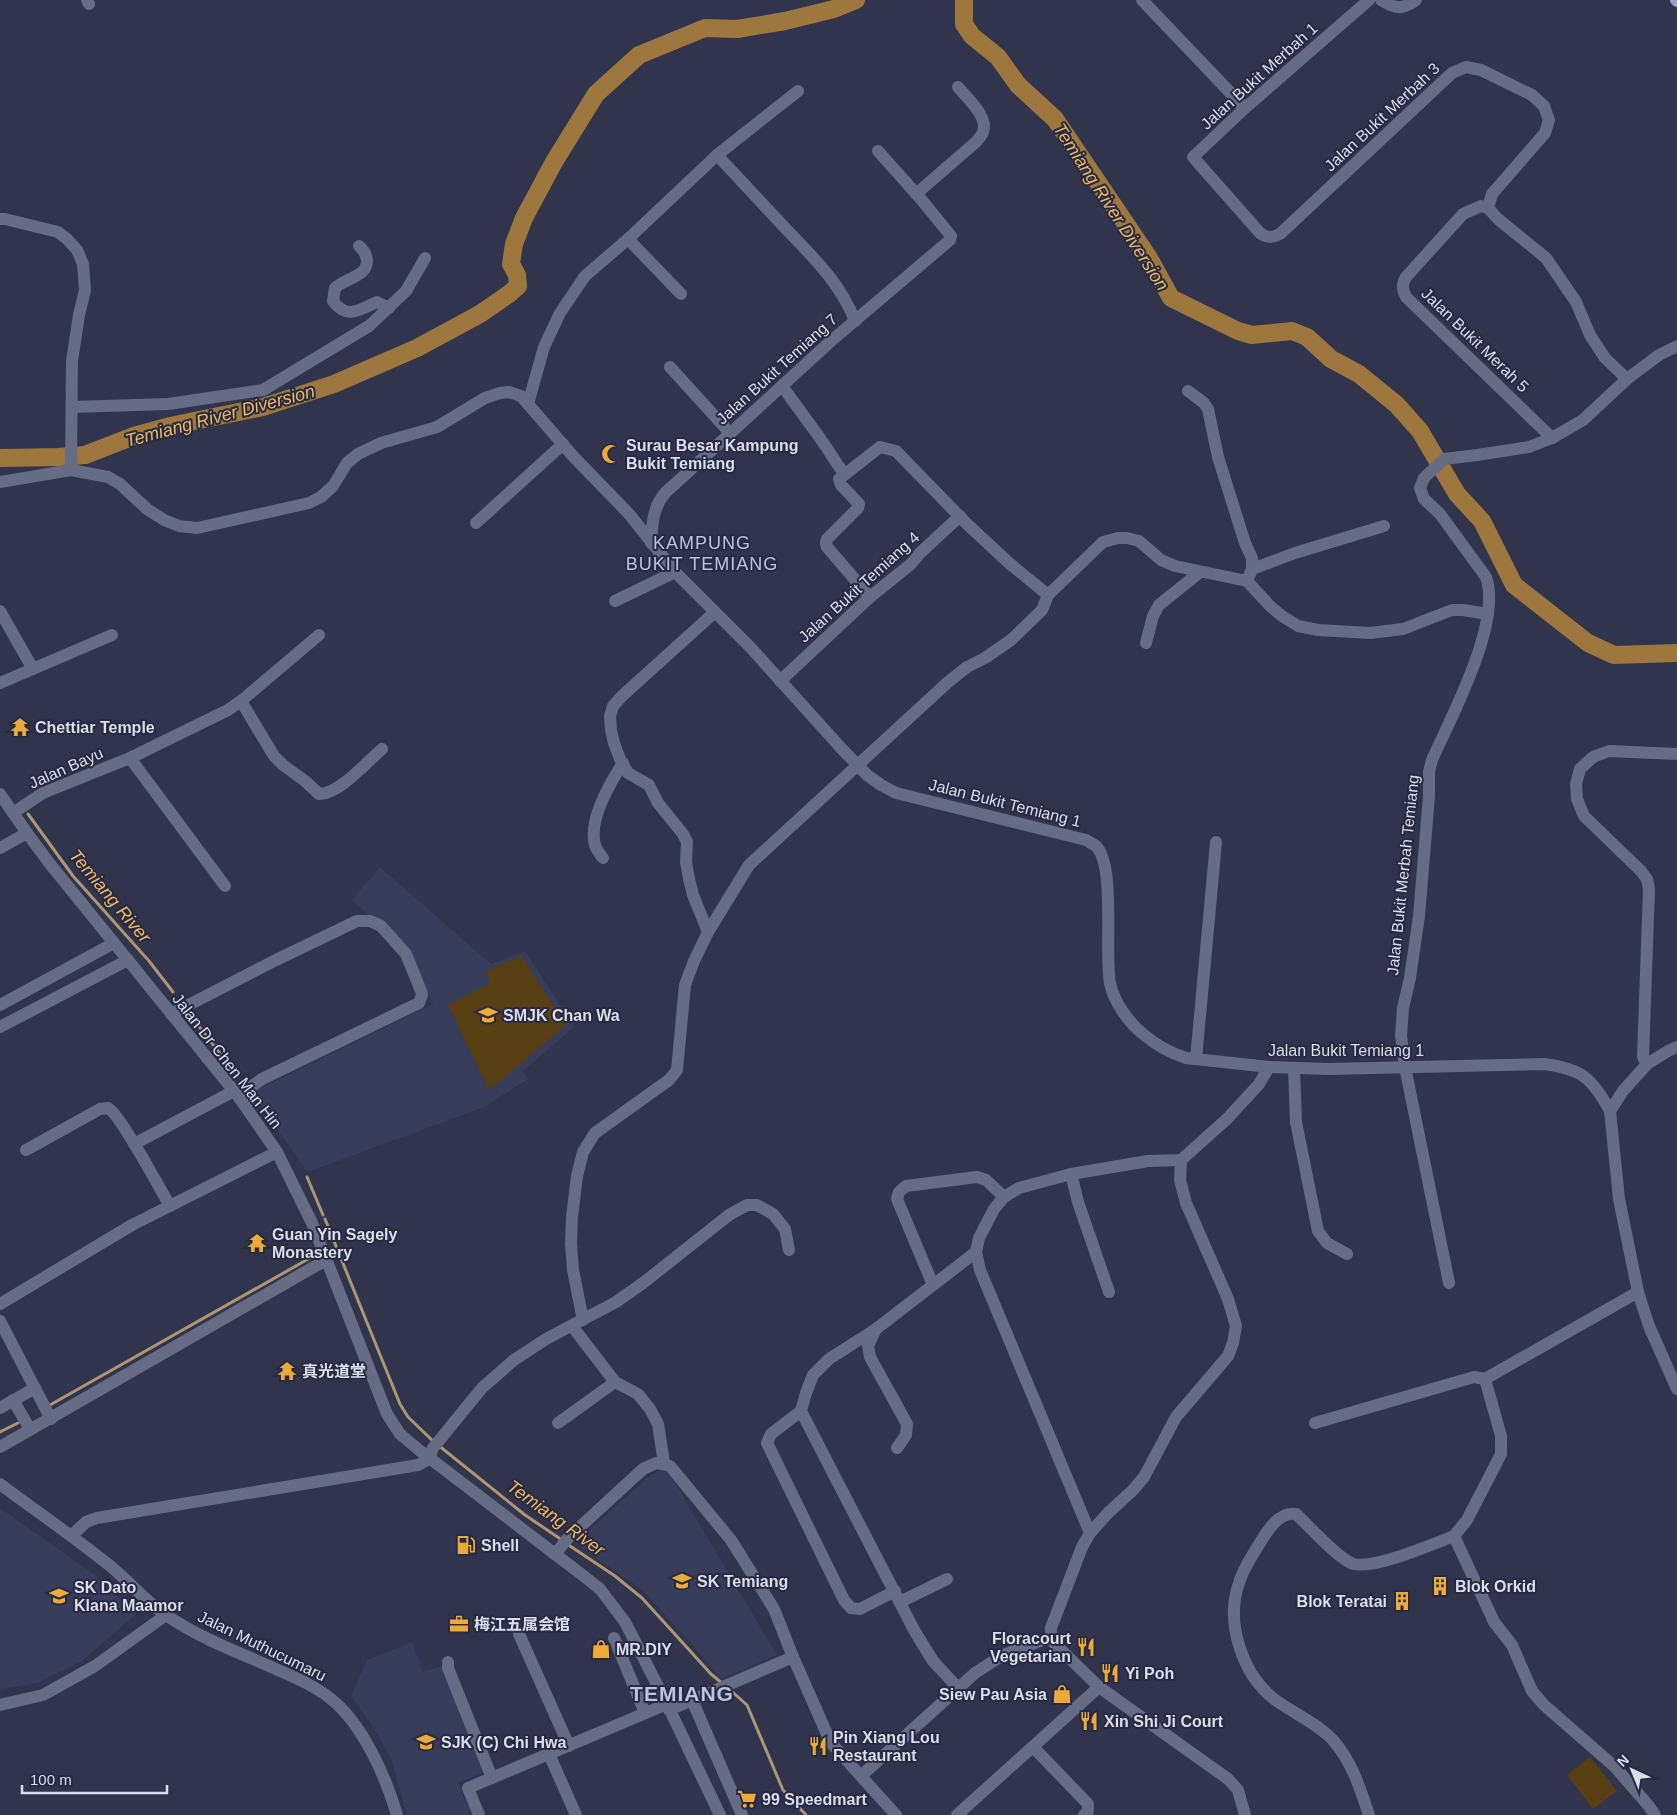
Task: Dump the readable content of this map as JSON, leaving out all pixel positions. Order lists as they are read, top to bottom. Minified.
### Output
{"streets":{"street":["Jalan Bukit Merbah 1","Jalan Bukit Merbah 3","Jalan Bukit Merah 5","Jalan Bukit Temiang 7","Jalan Bukit Temiang 4","Jalan Bayu","Jalan Bukit Temiang 1","Jalan Bukit Merbah Temiang","Jalan Dr Chen Man Hin","Jalan Muthucumaru"]},"crossings":[["Jalan Bukit Merbah 1","Jalan Bukit Merbah 3"],["Jalan Bukit Merbah 3","Jalan Bukit Merah 5"],["Jalan Bukit Merah 5","Jalan Bukit Merbah Temiang"],["Jalan Bukit Temiang 7","Jalan Bukit Temiang 1"],["Jalan Bukit Temiang 4","Jalan Bukit Temiang 1"],["Jalan Bayu","Jalan Dr Chen Man Hin"],["Jalan Bukit Temiang 1","Jalan Bukit Merbah Temiang"]],"districts":["KAMPUNG BUKIT TEMIANG","TEMIANG"],"water":["Temiang River Diversion","Temiang River"],"places":{"mosque":["Surau Besar Kampung Bukit Temiang"],"temple":["Chettiar Temple","Guan Yin Sagely Monastery","真光道堂"],"school or university":["SMJK Chan Wa","SK Temiang","SK Dato Klana Maamor","SJK (C) Chi Hwa"],"fuel station":["Shell"],"building":["Blok Orkid","Blok Teratai"],"office":["梅江五属会馆"],"restaurant":["Floracourt Vegetarian","Yi Poh","Xin Shi Ji Court","Pin Xiang Lou Restaurant"],"shop":["MR.DIY","Siew Pau Asia"],"supermarket":["99 Speedmart"]},"scale_bar":"100 m","north":"top left"}
